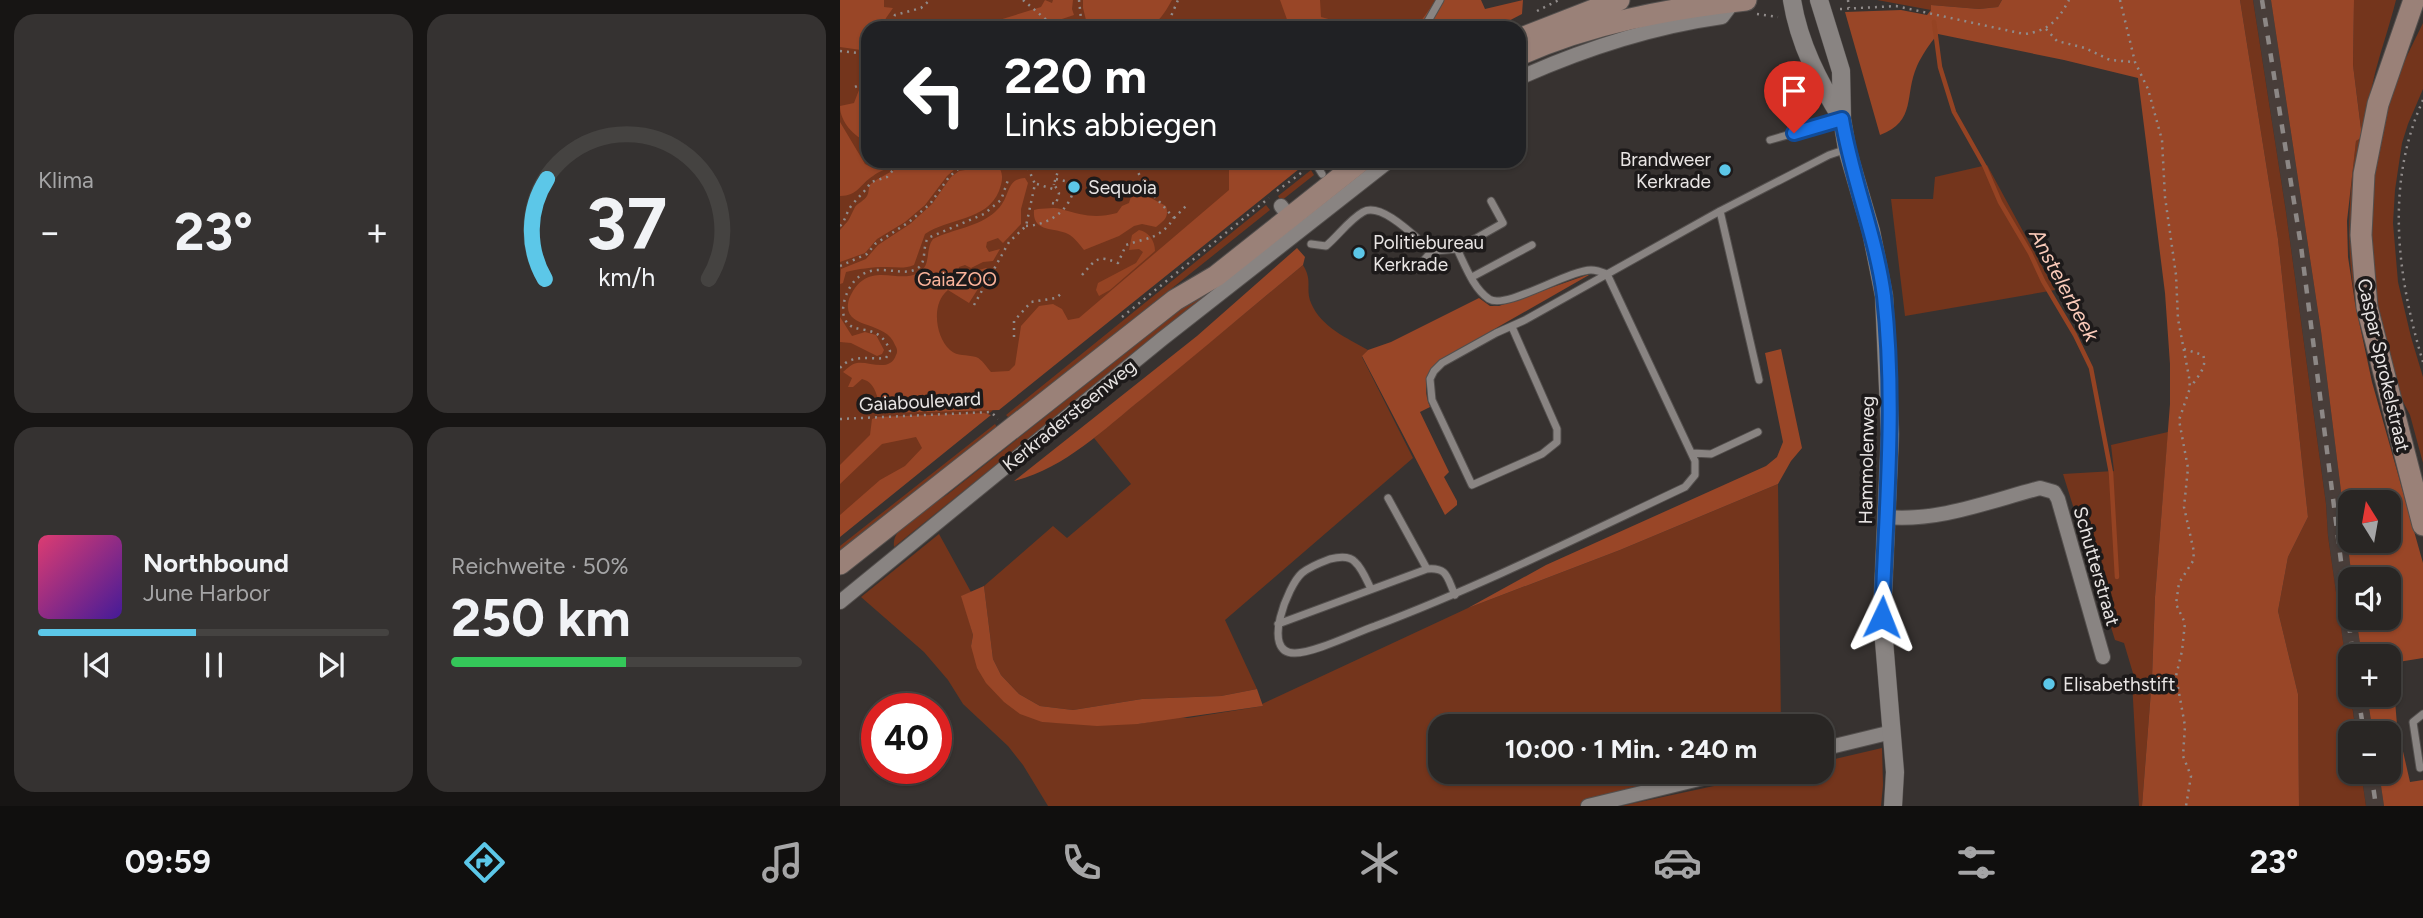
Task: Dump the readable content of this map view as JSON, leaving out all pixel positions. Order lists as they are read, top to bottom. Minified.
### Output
{"streets":{"main road":["Caspar Sprokelstraat","Kerkradersteenweg"],"street":["Hammolenweg","Schutterstraat"],"path":["Gaiaboulevard"]},"crossings":[["Gaiaboulevard","Kerkradersteenweg"],["Hammolenweg","Schutterstraat"]],"water":["Anstelerbeek"],"parks":["GaiaZOO"],"places":["Brandweer Kerkrade","Sequoia","Politiebureau Kerkrade","Elisabethstift"],"north":"top","page":{"tile":["Klima",["Reichweite · 50%","250 km"]],"turn":["220 m","Links abbiegen"],"heat":["−","23°","+"],"map_buttons":["+","−"],"song":["Northbound","June Harbor"],"limit":"40","trip":"10:00 · 1 Min. · 240 m","tabs":["09:59","23°"],"gauge":["37","km/h"]}}
